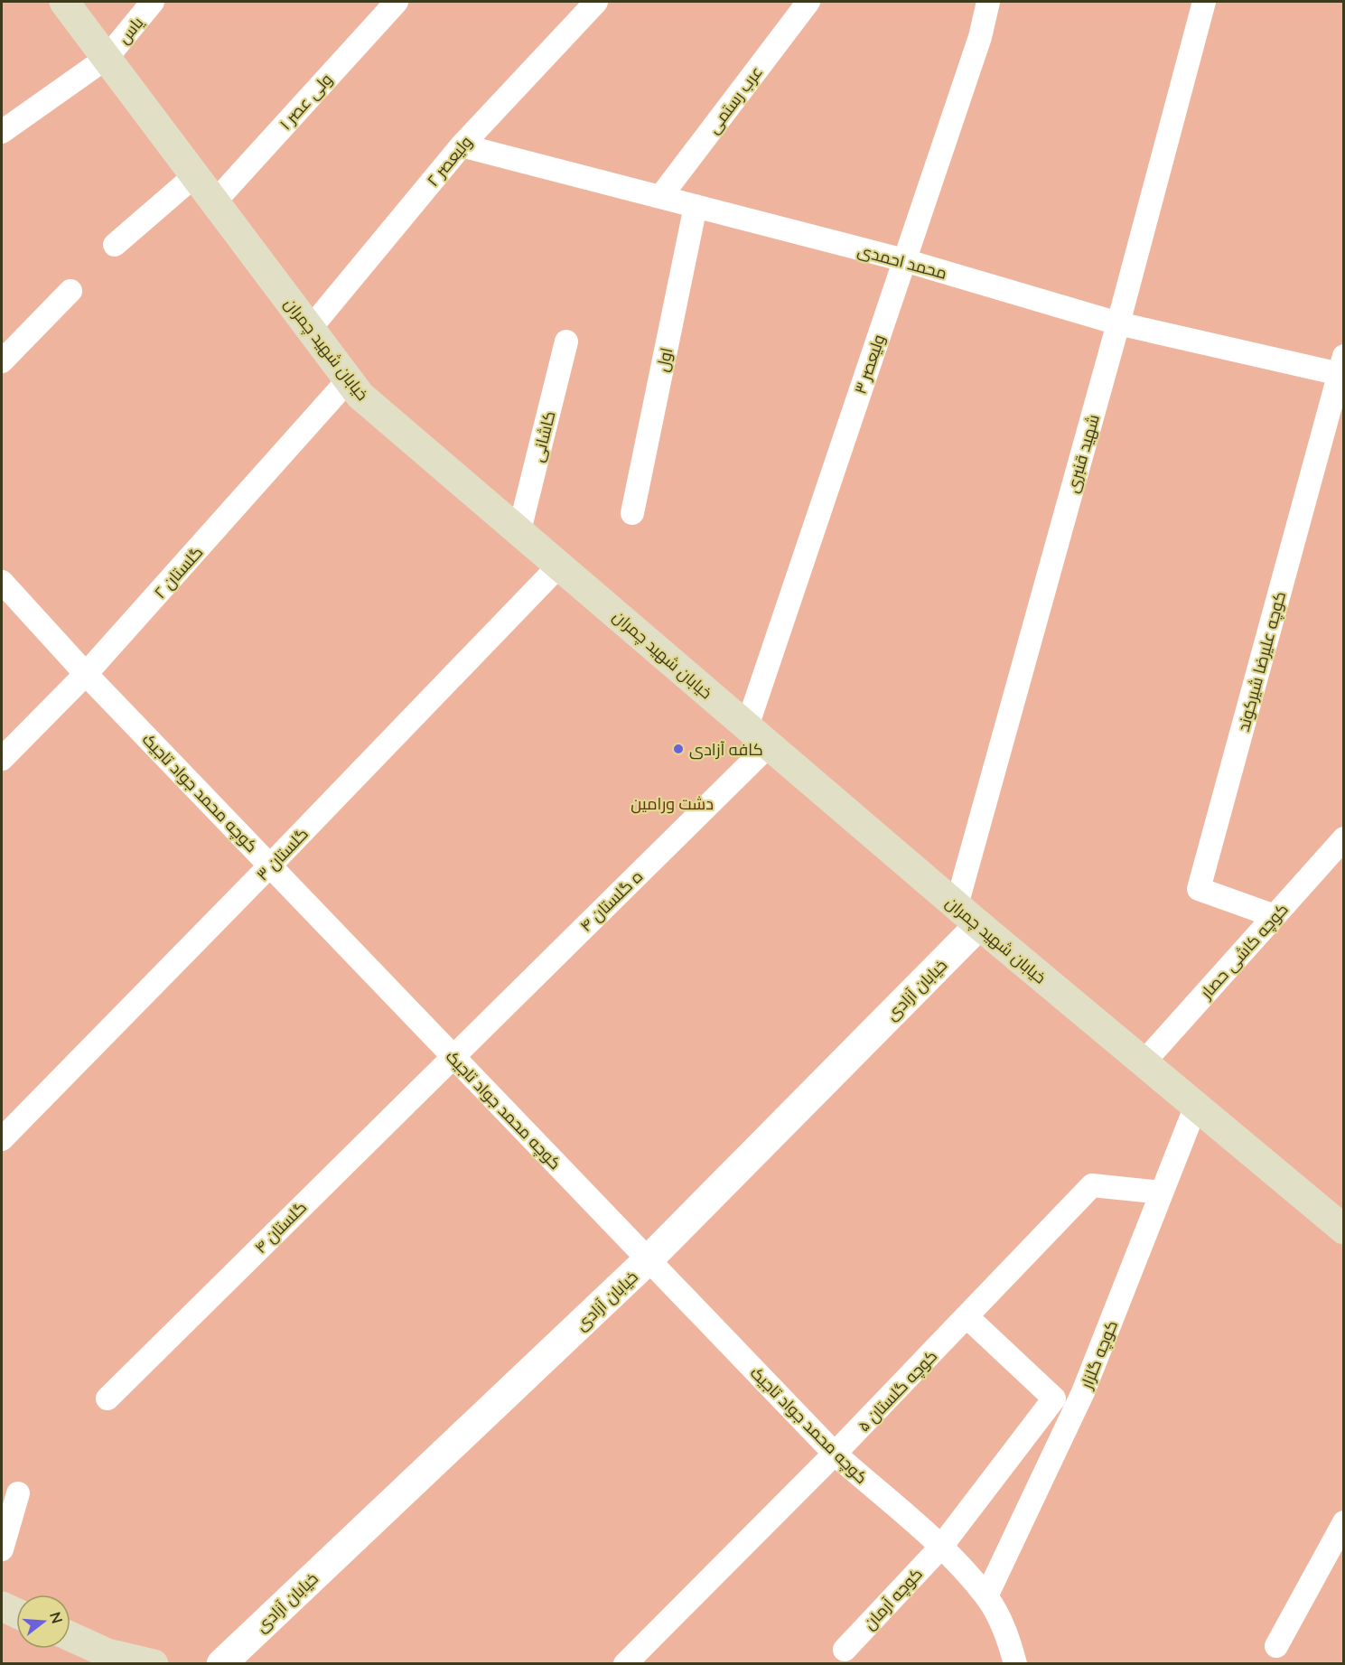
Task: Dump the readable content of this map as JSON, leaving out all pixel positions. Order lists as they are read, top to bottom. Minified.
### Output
{"streets":{"main road":["خیابان شهید چمران"],"street":["یاس","عرب رستمی","ولی عصر ۱","ولیعصر ۲","محمد احمدی","اول","ولیعصر ۳","کاشانی","شهید قنبری","گلستان ۲","کوچه علیرضا شیرکوند","کوچه محمد جواد تاجیک","گلستان ۳","ه گلستان ۴","کوچه کاشی حصار","خیابان آزادی","گلستان ۴","کوچه گلزار","کوچه گلستان ۵","کوچه آرمان"]},"crossings":[["یاس","خیابان شهید چمران"],["عرب رستمی","محمد احمدی"],["ولی عصر ۱","خیابان شهید چمران"],["ولیعصر ۲","محمد احمدی"],["ولیعصر ۲","خیابان شهید چمران"],["محمد احمدی","اول"],["محمد احمدی","ولیعصر ۳"],["محمد احمدی","شهید قنبری"],["محمد احمدی","کوچه علیرضا شیرکوند"],["خیابان شهید چمران","ولیعصر ۳"],["خیابان شهید چمران","کاشانی"],["خیابان شهید چمران","شهید قنبری"],["خیابان شهید چمران","گلستان ۲"],["خیابان شهید چمران","گلستان ۳"],["خیابان شهید چمران","ه گلستان ۴"],["خیابان شهید چمران","کوچه کاشی حصار"],["خیابان شهید چمران","خیابان آزادی"],["خیابان شهید چمران","کوچه گلزار"],["گلستان ۲","کوچه محمد جواد تاجیک"],["کوچه علیرضا شیرکوند","کوچه کاشی حصار"],["کوچه محمد جواد تاجیک","گلستان ۳"],["کوچه محمد جواد تاجیک","ه گلستان ۴"],["کوچه محمد جواد تاجیک","خیابان آزادی"],["کوچه محمد جواد تاجیک","گلستان ۴"],["کوچه محمد جواد تاجیک","کوچه گلزار"],["کوچه محمد جواد تاجیک","کوچه گلستان ۵"],["کوچه محمد جواد تاجیک","کوچه آرمان"],["ه گلستان ۴","گلستان ۴"],["کوچه گلزار","کوچه گلستان ۵"],["کوچه گلستان ۵","کوچه آرمان"]],"parks":["دشت ورامین"],"places":["کافه آزادی"],"north":"right"}
